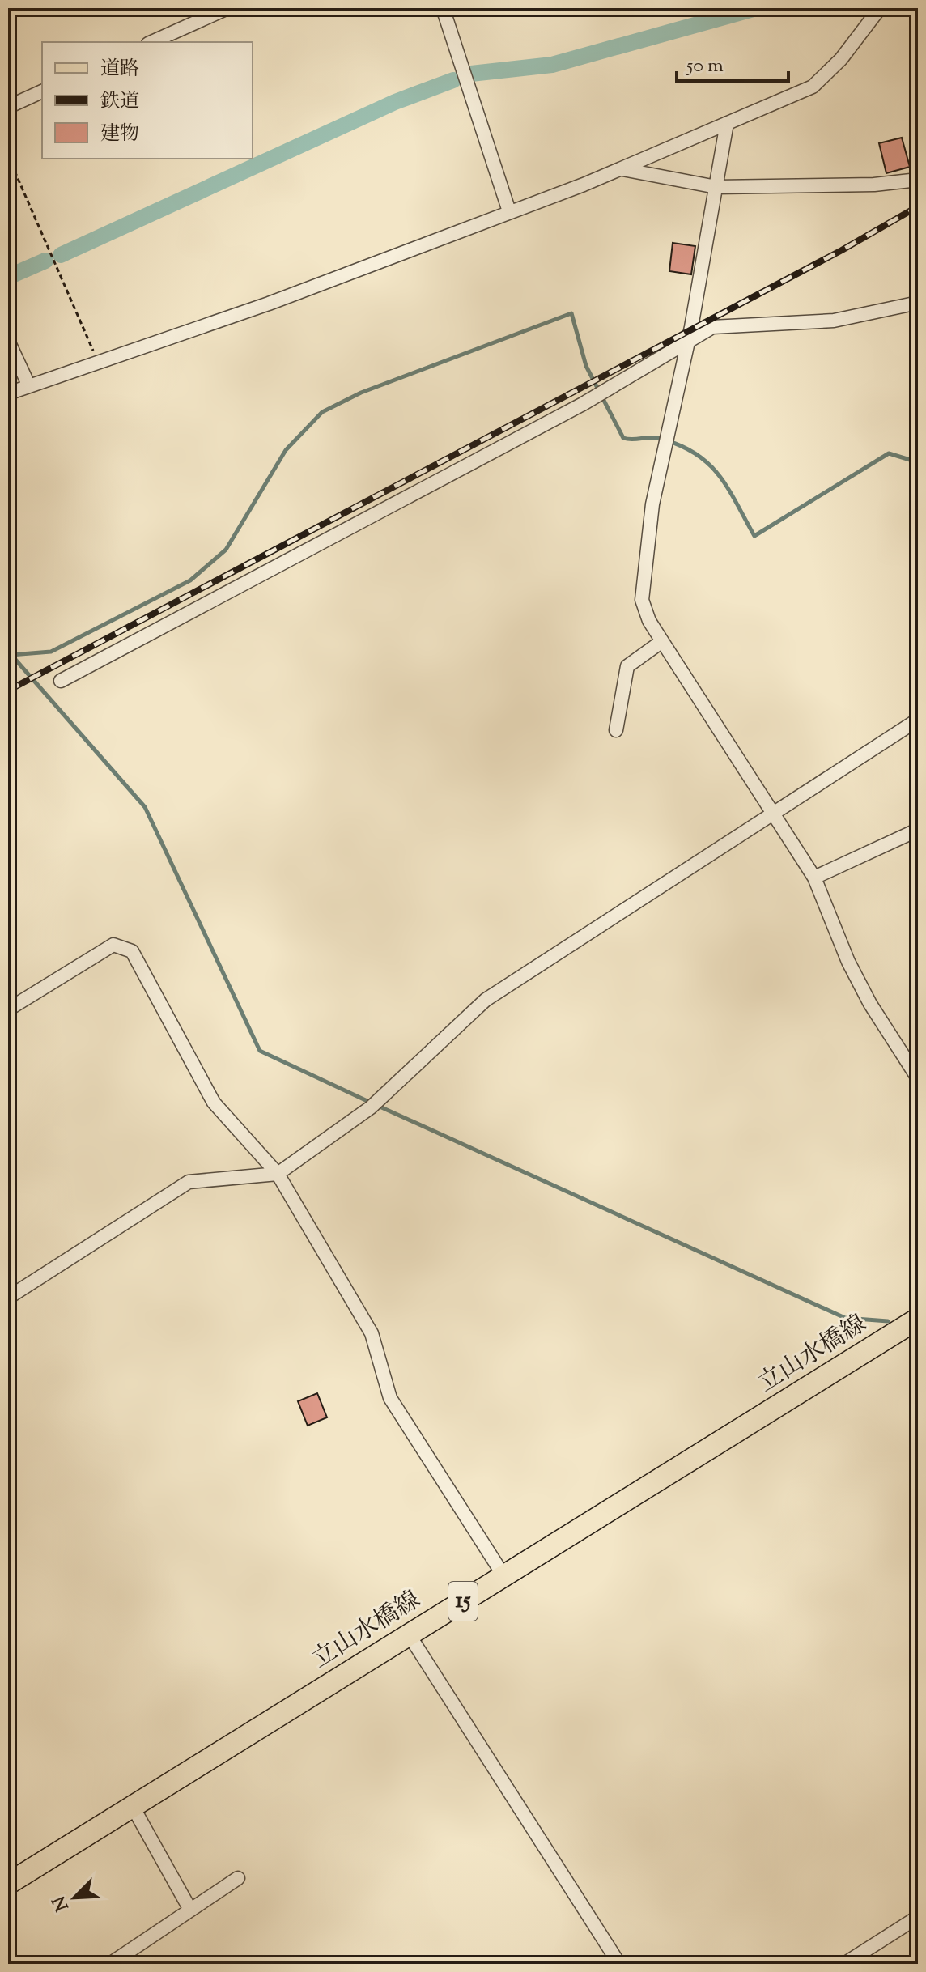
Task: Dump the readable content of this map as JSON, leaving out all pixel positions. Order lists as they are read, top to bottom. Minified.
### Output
{"streets":{"main road":["立山水橋線","15"]},"legend":["道路","鉄道","建物"],"scale_bar":"50 m","north":"bottom left"}
